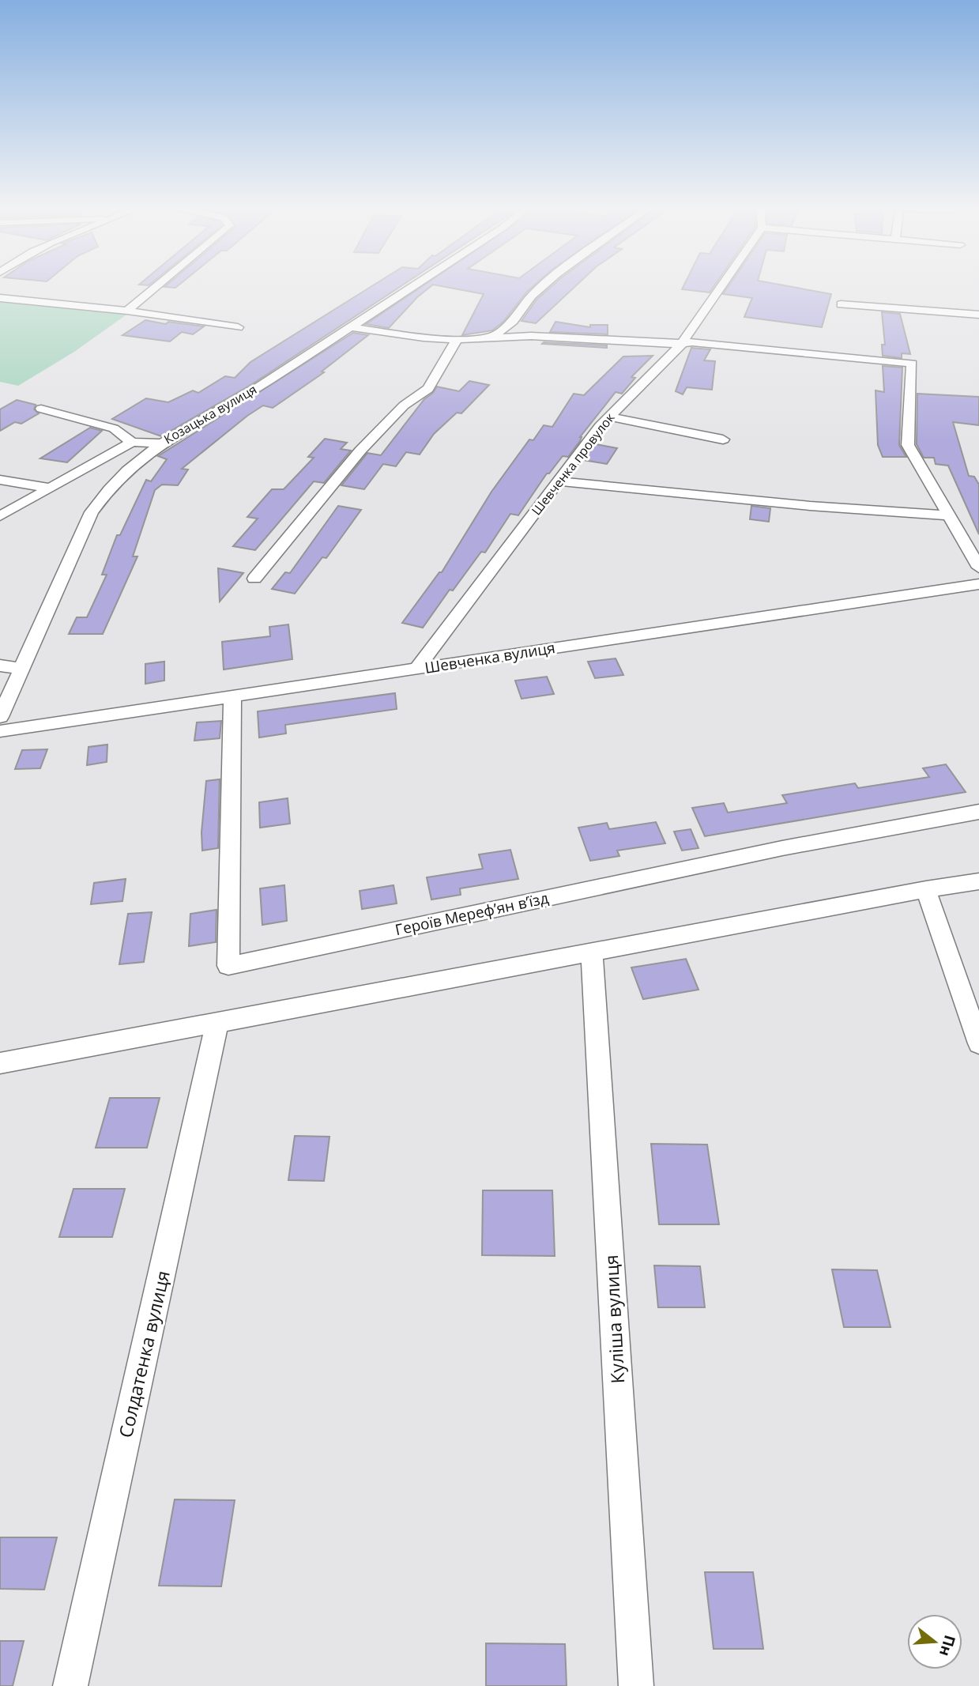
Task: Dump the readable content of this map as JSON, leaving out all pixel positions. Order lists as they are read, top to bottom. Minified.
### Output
{"streets":{"street":["Козацька вулиця","Шевченка провулок","Шевченка вулиця","Героїв Мерефʼян вʼїзд","Куліша вулиця","Солдатенка вулиця"]},"crossings":[["Шевченка провулок","Шевченка вулиця"],["Шевченка вулиця","Героїв Мерефʼян вʼїзд"]],"north":"right"}
